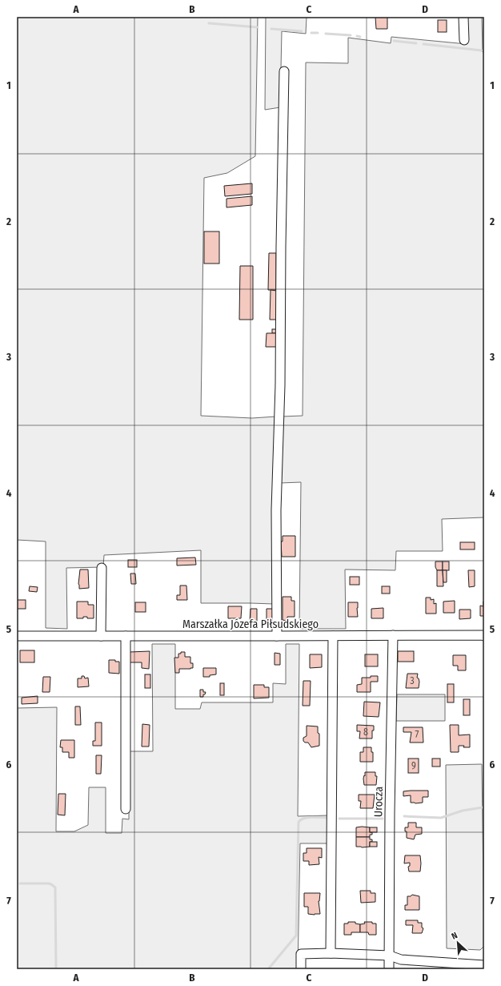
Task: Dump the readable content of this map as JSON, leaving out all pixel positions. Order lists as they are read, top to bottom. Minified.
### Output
{"streets":{"street":["Marszałka Józefa Piłsudskiego","Urocza"]},"crossings":[["Marszałka Józefa Piłsudskiego","Urocza"]],"house_numbers":["3","8","7","9"],"north":"top left","grid":{"columns":["A","B","C","D"],"rows":["1","2","3","4","5","6","7"]}}
